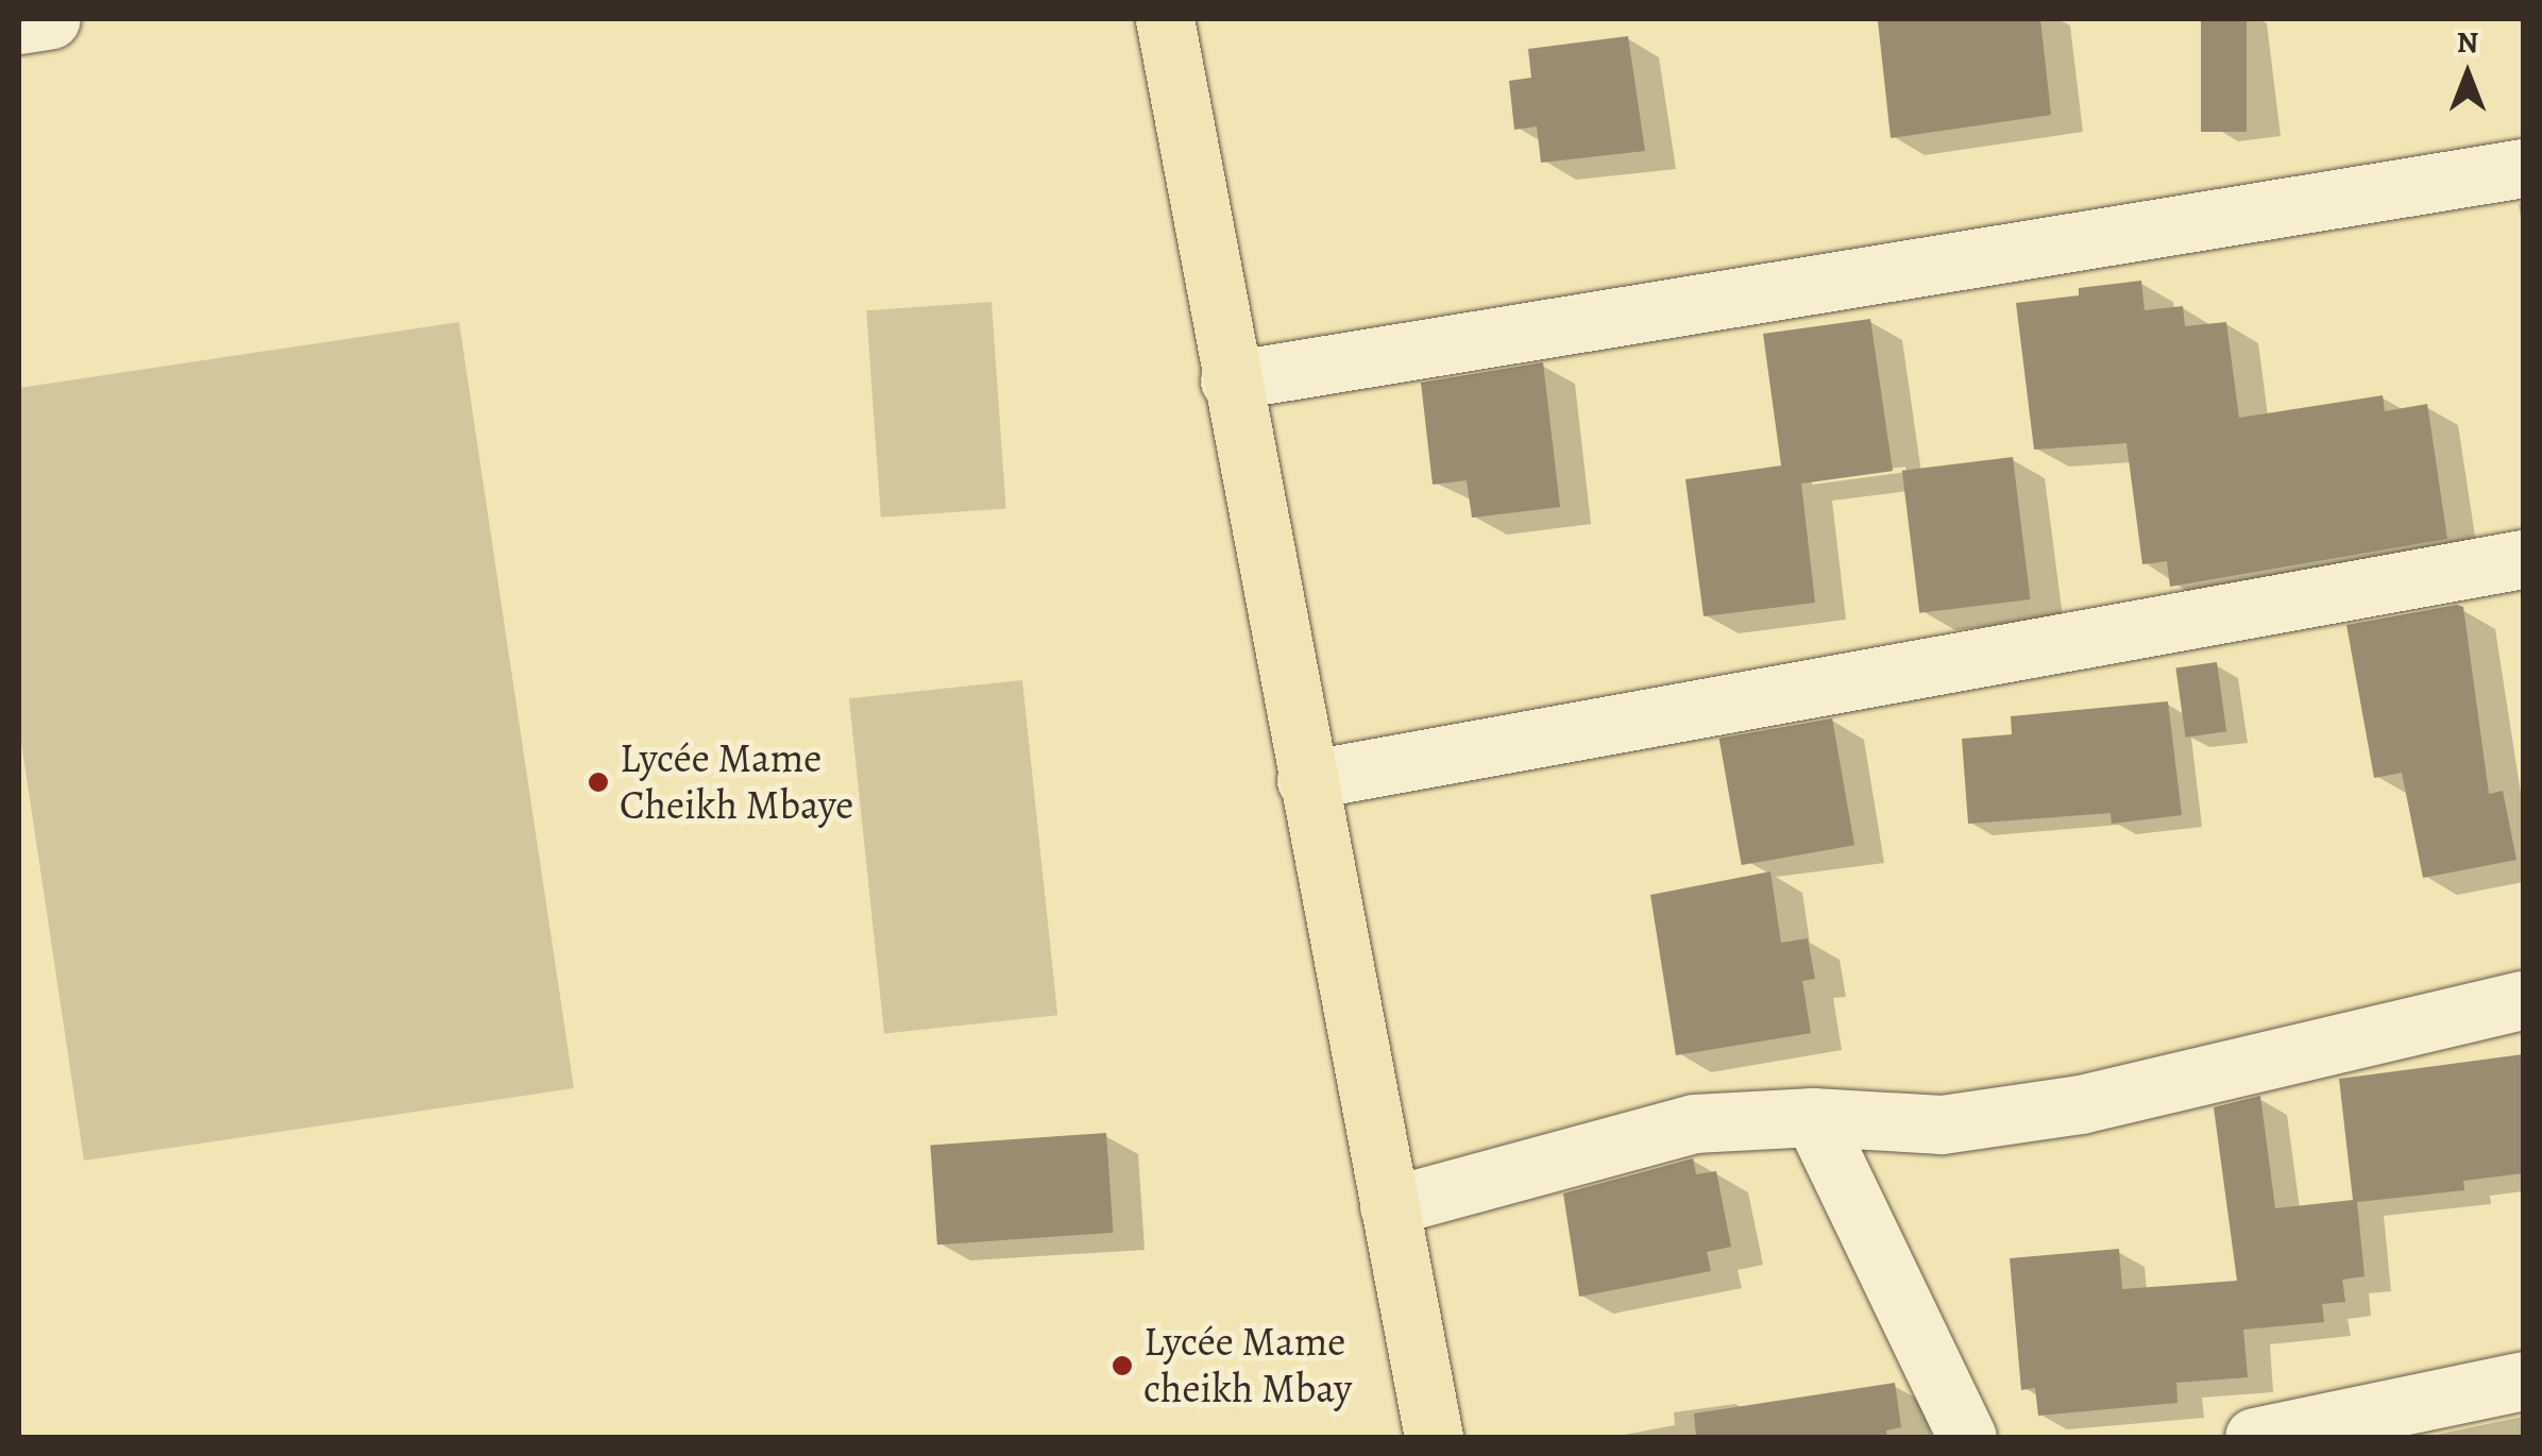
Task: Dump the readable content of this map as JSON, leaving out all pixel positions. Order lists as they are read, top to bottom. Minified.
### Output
{"places":["Lycée Mame Cheikh Mbaye","Lycée Mame cheikh Mbay"],"north":"top"}
